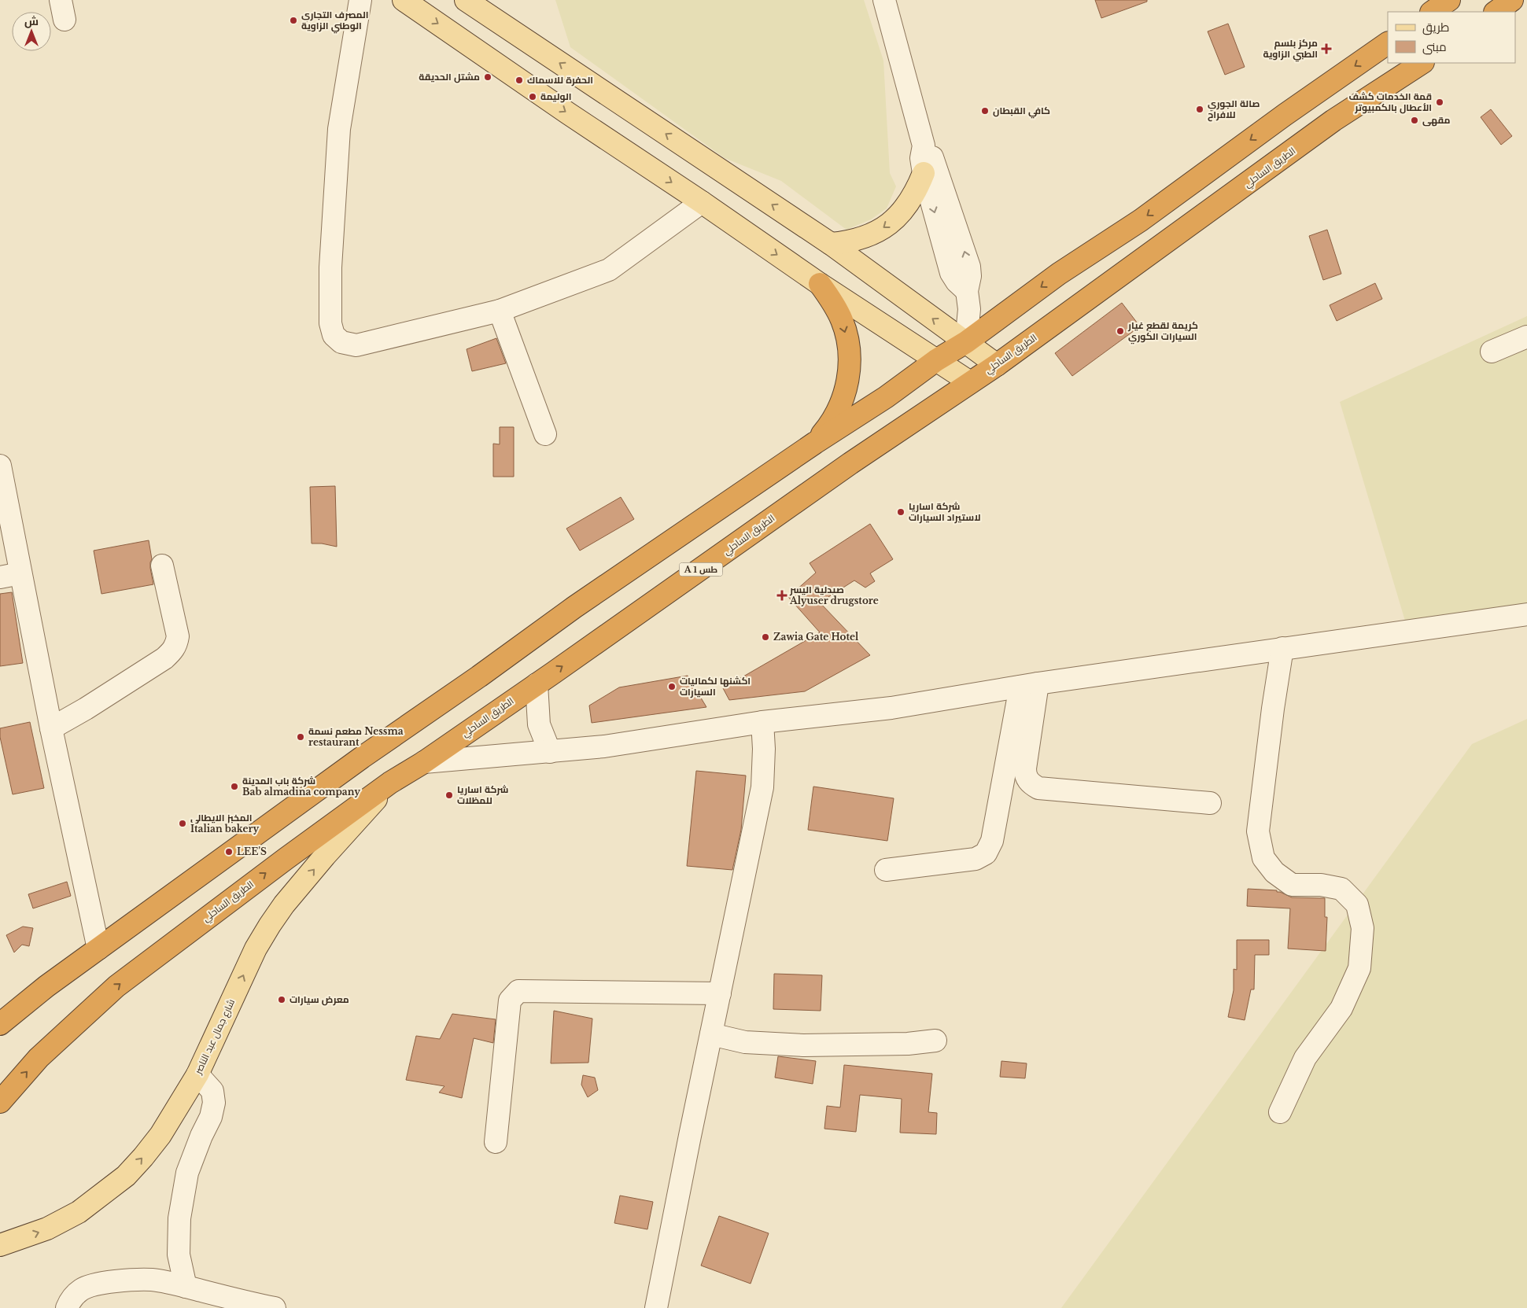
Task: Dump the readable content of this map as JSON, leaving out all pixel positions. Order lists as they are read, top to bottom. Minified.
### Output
{"streets":{"highway":["الطريق الساحلي","A 1 طس"],"main road":["شارع جمال عبد الناصر"]},"crossings":[["الطريق الساحلي","شارع جمال عبد الناصر"]],"one_way":["شارع جمال عبد الناصر"],"places":{"other":["المصرف التجاري الوطني الزاوية","مشتل الحديقة","الحفرة للاسماك","الوليمة","قمة الخدمات كشف الأعطال بالكمبيوتر","صالة الجوري للافراح","كافي القبطان","مقهى","كريمة لقطع غيار السيارات الكوري","شركة اساريا لاستيراد السيارات","Zawia Gate Hotel","اكشنها لكماليات السيارات","مطعم نسمة Nessma restaurant","شركة باب المدينة Bab almadina company","شركة اساريا للمظلات","المخبز الايطالي Italian bakery","LEE'S","معرض سيارات"],"health":["مركز بلسم الطبي الزاوية","صيدلية اليسر Alyuser drugstore"]},"legend":["طريق","مبنى"],"north":"top"}
